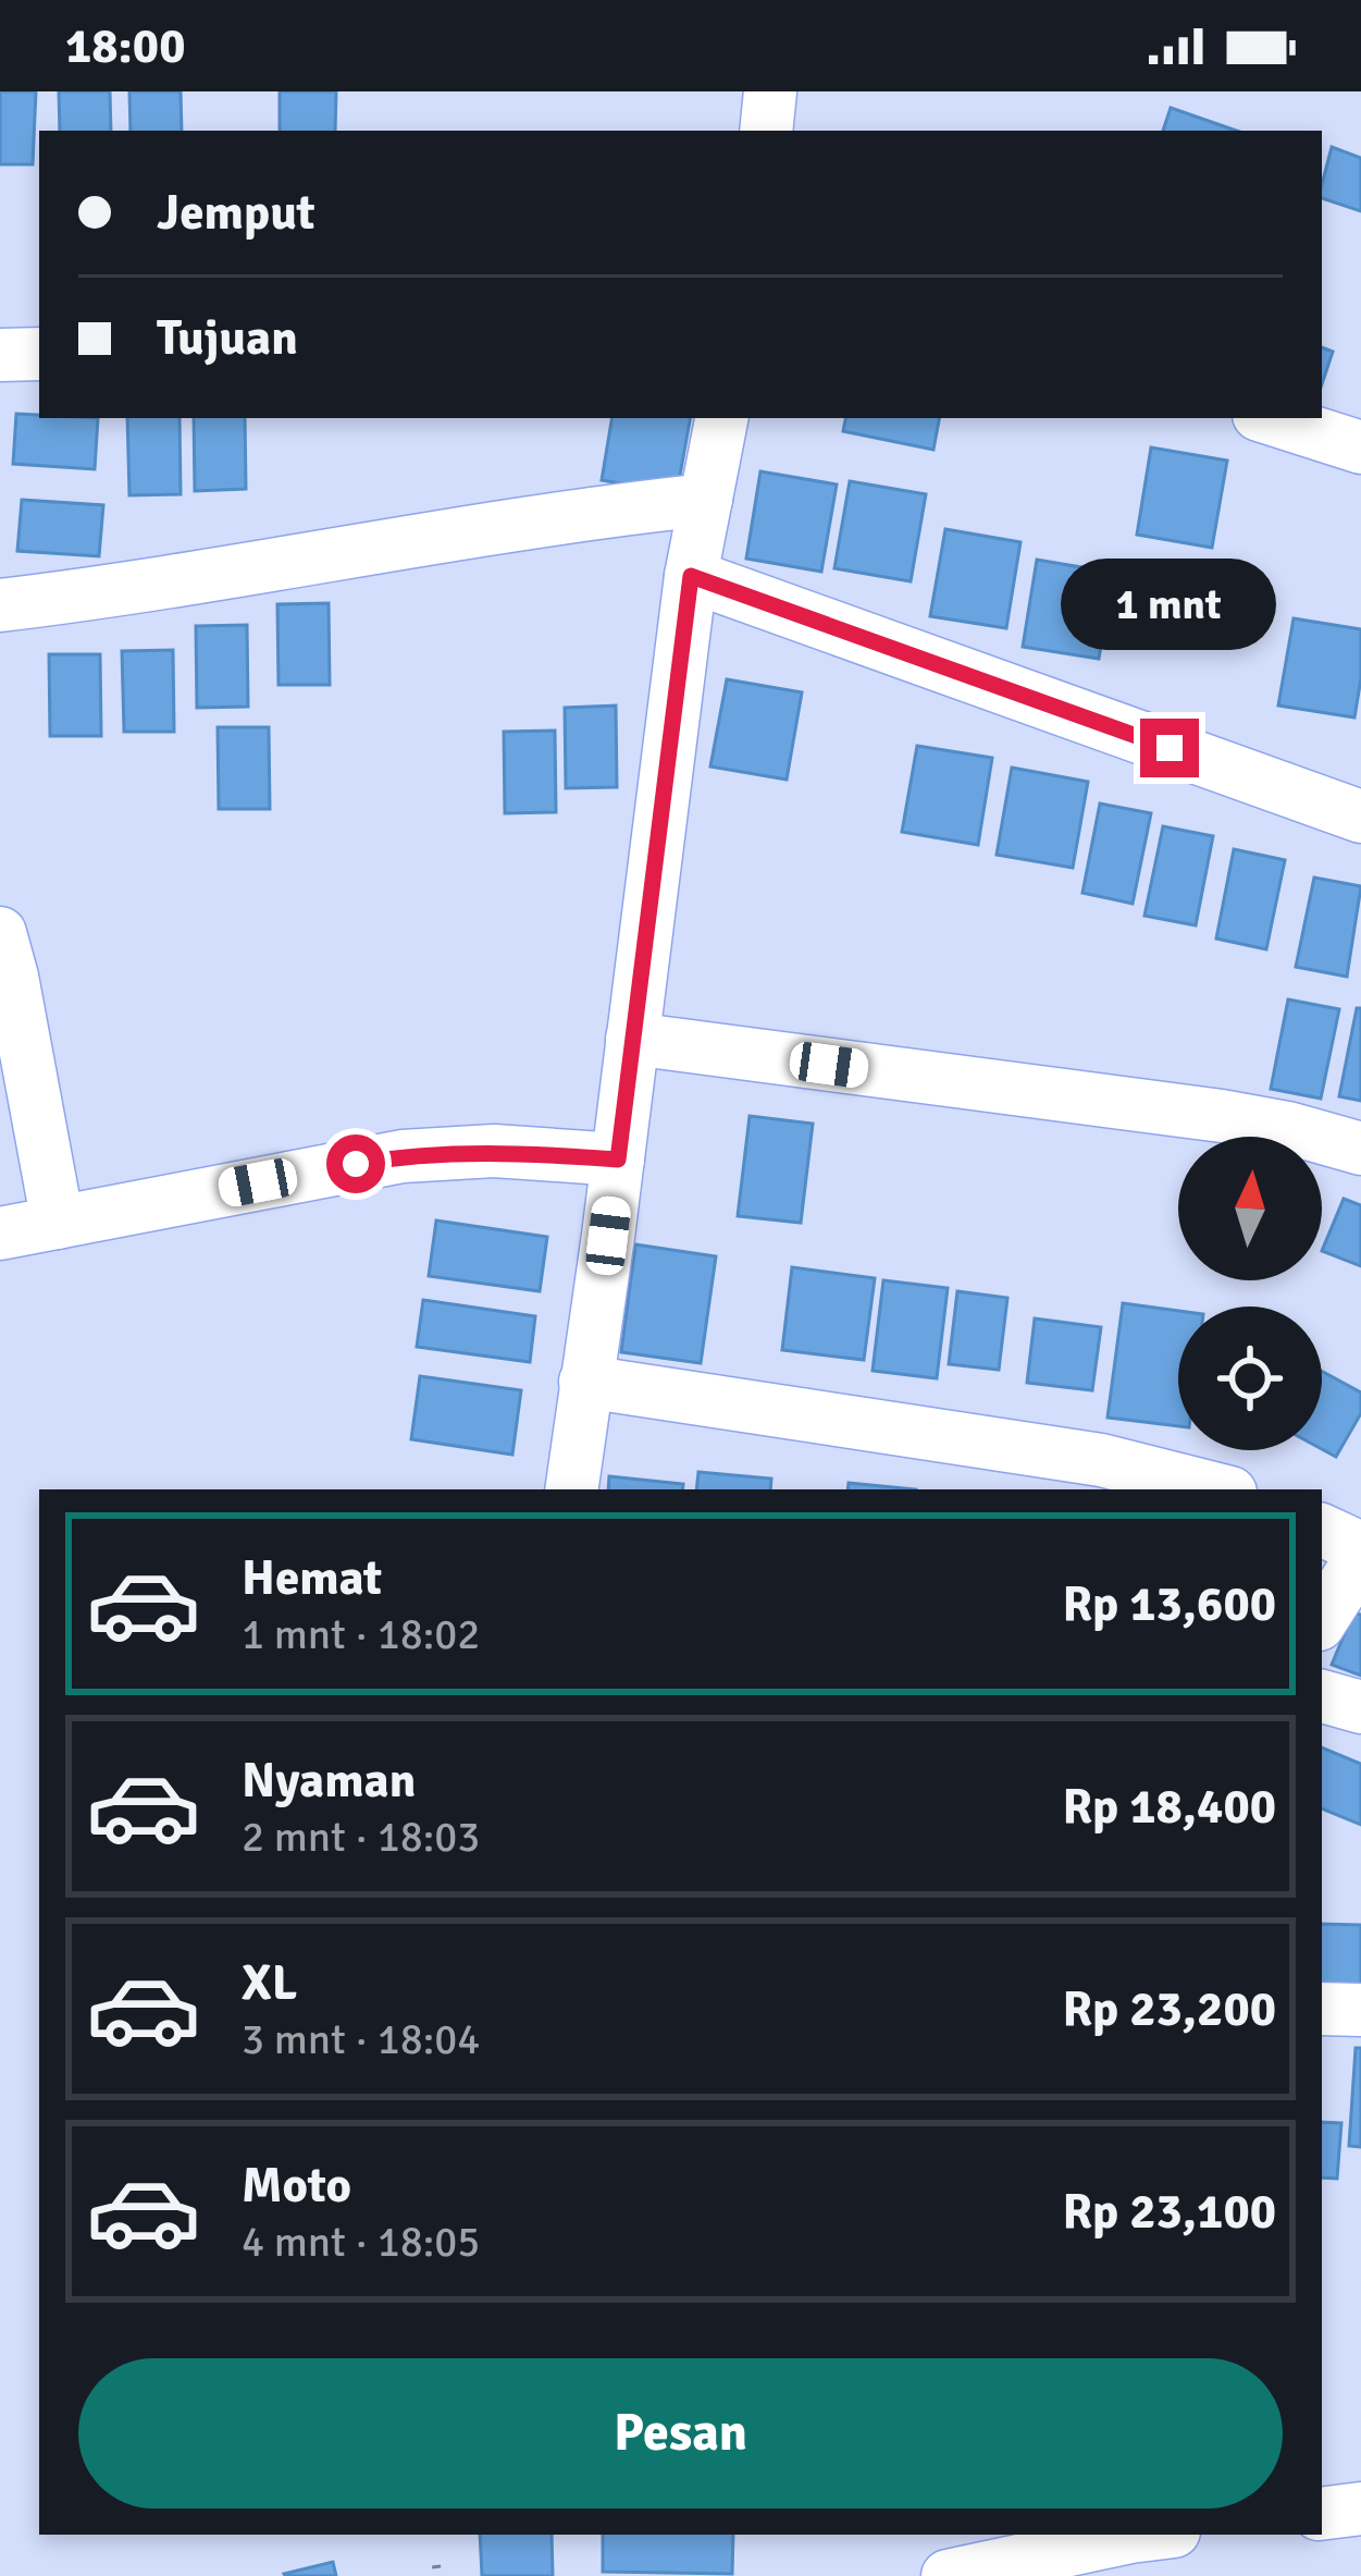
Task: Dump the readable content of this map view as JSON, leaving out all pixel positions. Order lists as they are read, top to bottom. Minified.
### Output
{"north":"top","page":{"status":"18:00","banner":["Jemput","Tujuan"],"bubble":"1 mnt","list":[{"name":"Hemat","note":"1 mnt · 18:02","value":"Rp 13,600"},{"name":"Nyaman","note":"2 mnt · 18:03","value":"Rp 18,400"},{"name":"XL","note":"3 mnt · 18:04","value":"Rp 23,200"},{"name":"Moto","note":"4 mnt · 18:05","value":"Rp 23,100"}],"buttons":"Pesan"}}
